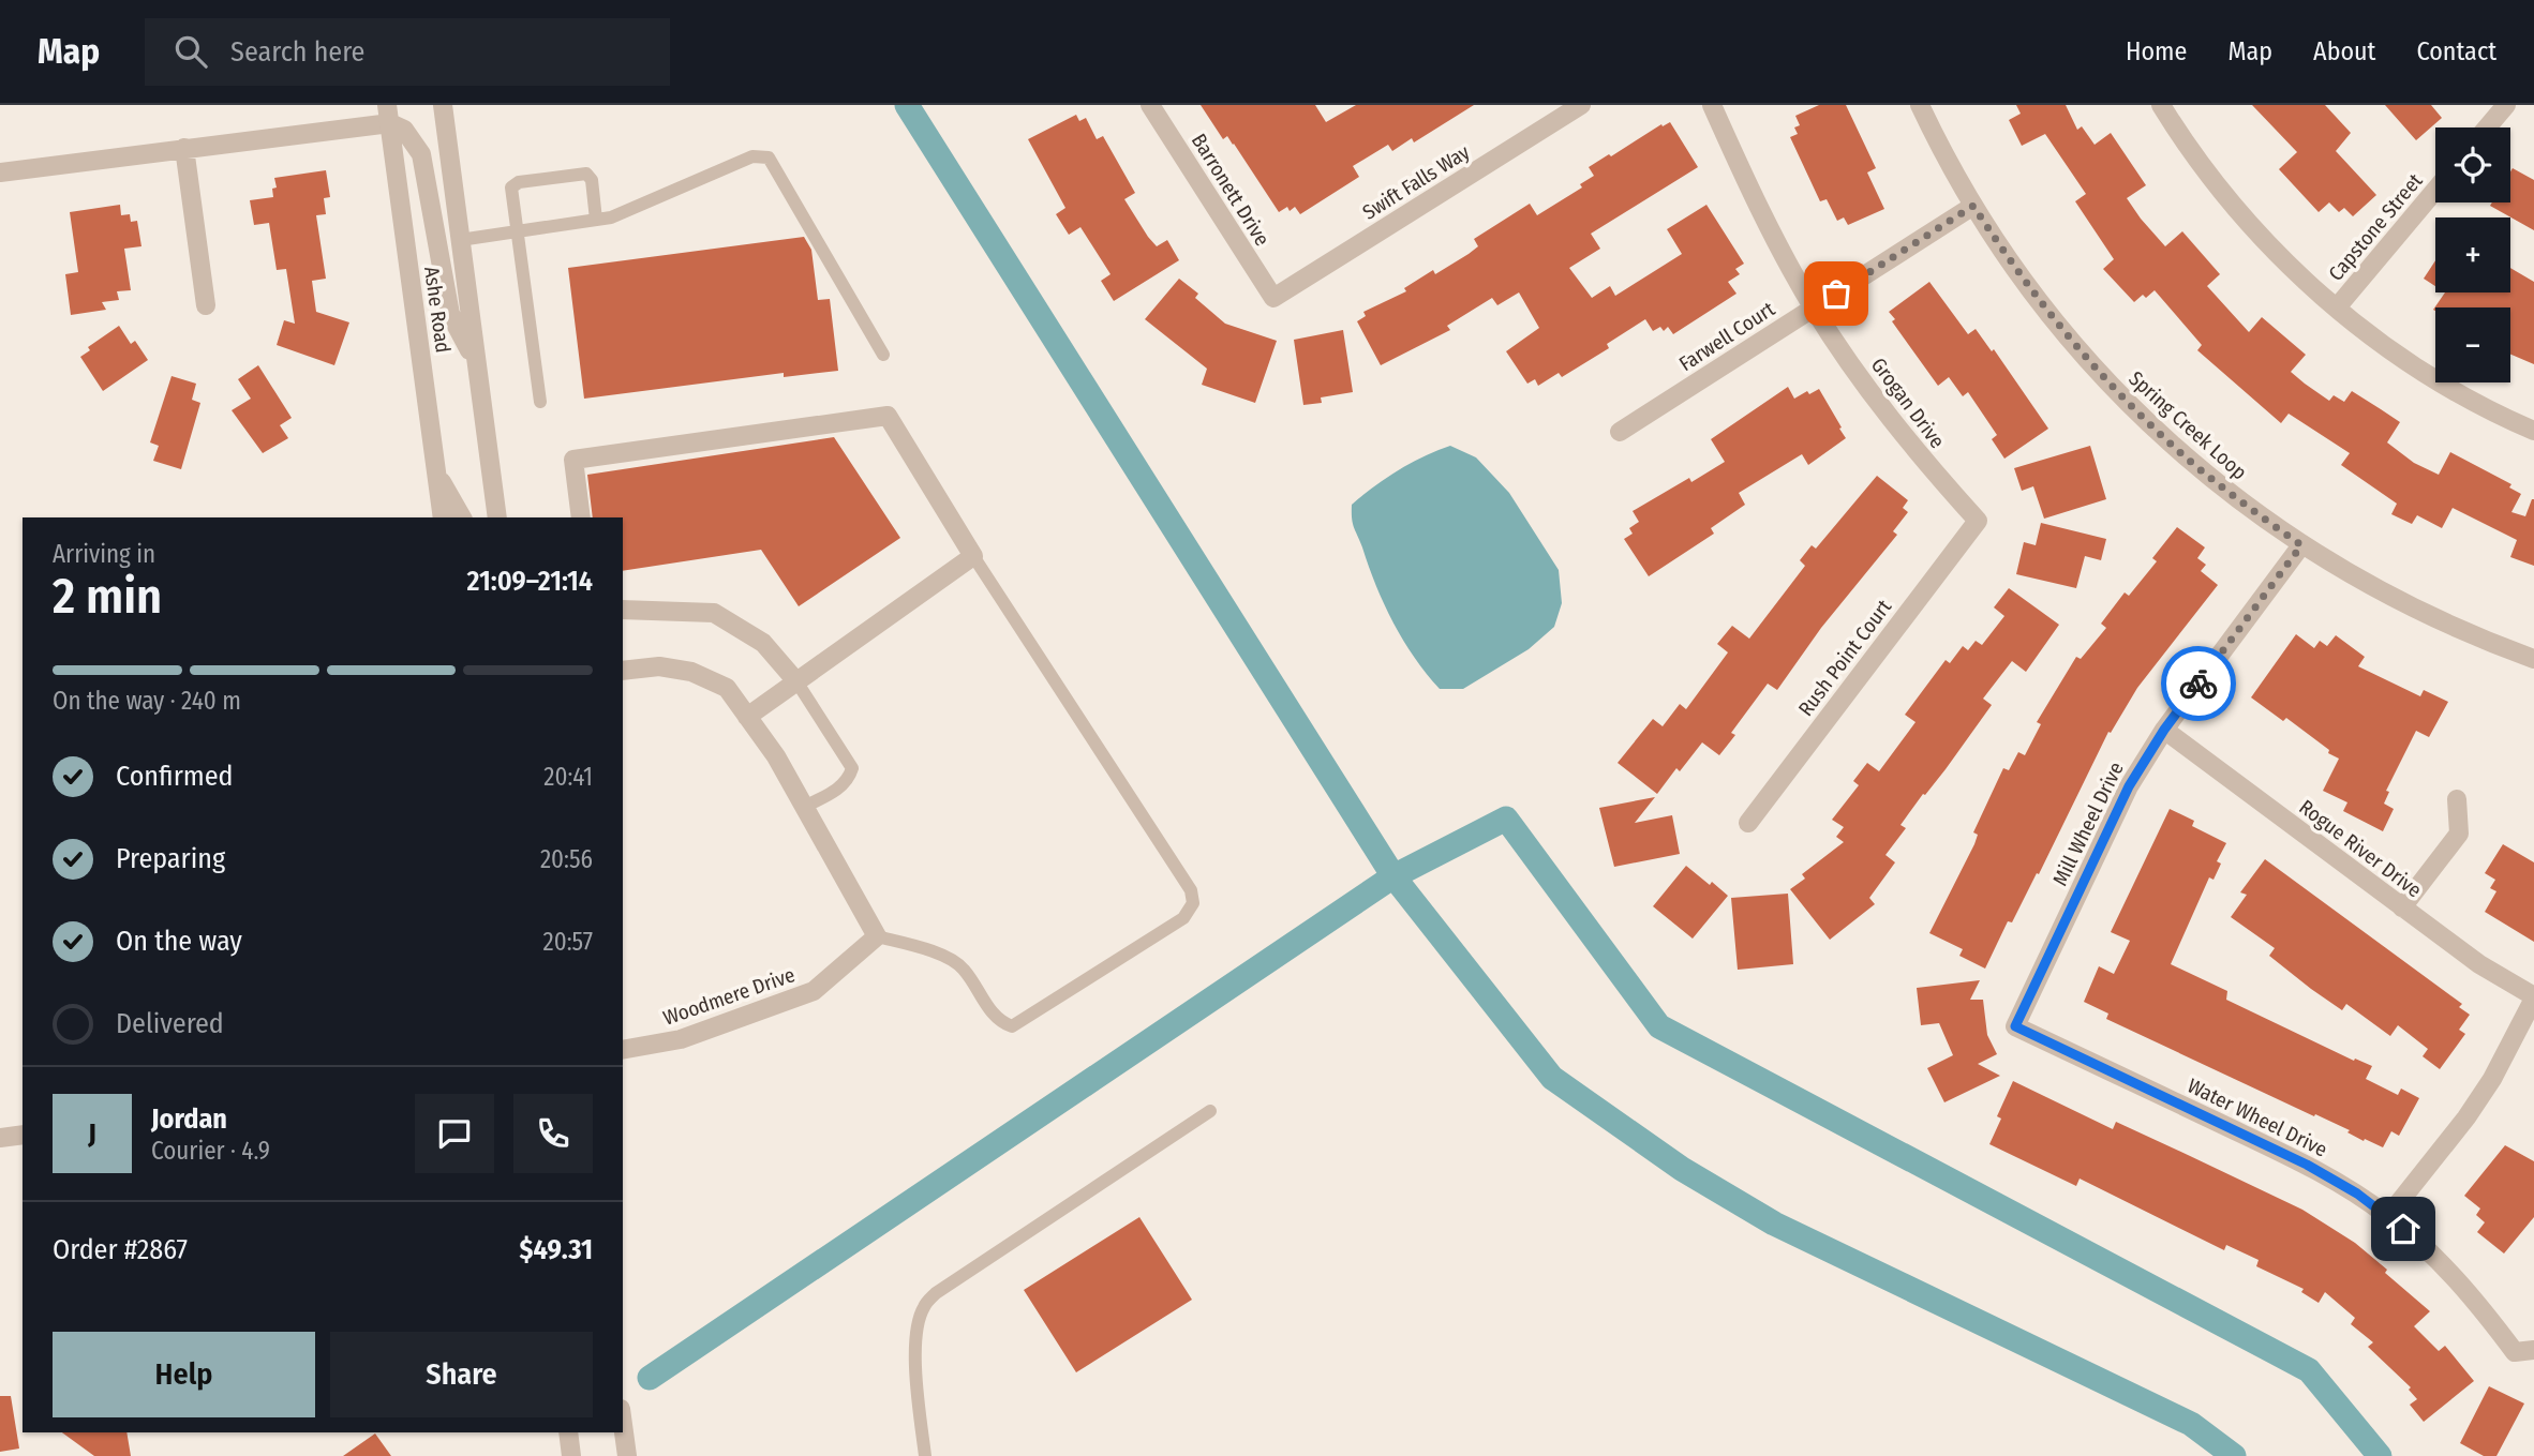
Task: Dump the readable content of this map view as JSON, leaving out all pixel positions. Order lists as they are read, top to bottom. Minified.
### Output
{"streets":{"street":["Swift Falls Way","Barronett Drive","Capstone Street","Ashe Road","Farwell Court","Grogan Drive","Spring Creek Loop","Rush Point Court","Mill Wheel Drive","Rogue River Drive","Woodmere Drive","Water Wheel Drive"]},"crossings":[["Swift Falls Way","Barronett Drive"],["Farwell Court","Grogan Drive"],["Farwell Court","Spring Creek Loop"],["Grogan Drive","Rush Point Court"],["Spring Creek Loop","Mill Wheel Drive"],["Mill Wheel Drive","Rogue River Drive"],["Mill Wheel Drive","Water Wheel Drive"]],"page":{"header":"Map","search":"Search here","nav":["Home","Map","About","Contact"],"map_buttons":["+","−"],"heading":["2 min","Arriving in","21:09–21:14"],"panel":["Jordan","Courier · 4.9","Order #2867","$49.31"],"bar":"On the way · 240 m","list":[["Confirmed","20:41"],["Preparing","20:56"],["On the way","20:57"],"Delivered"],"round":"J","buttons":["Help","Share"]}}
